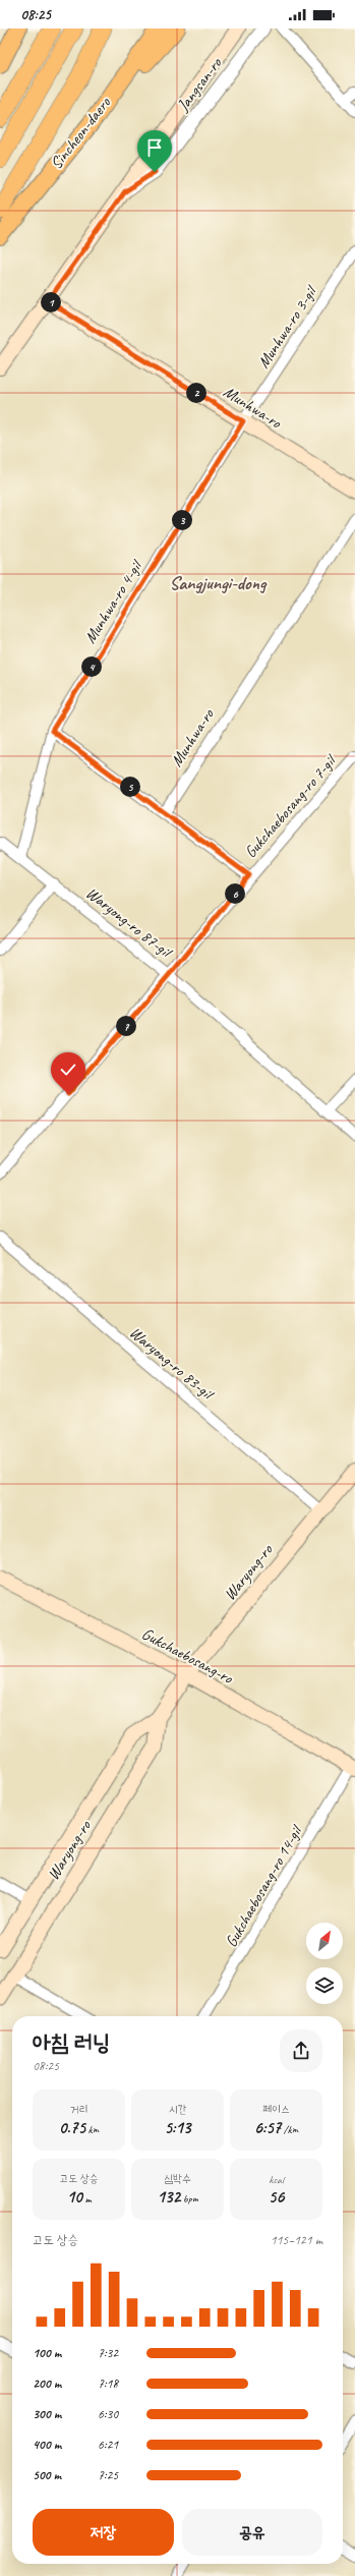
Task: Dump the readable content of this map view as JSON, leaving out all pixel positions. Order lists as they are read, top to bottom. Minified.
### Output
{"streets":{"highway":["Sincheon-daero"],"main road":["Jangsan-ro","Munhwa-ro","Waryong-ro","Gukchaebosang-ro"],"street":["Munhwa-ro 3-gil","Munhwa-ro 4-gil","Gukchaebosang-ro 7-gil","Waryong-ro 87-gil","Waryong-ro 83-gil","Gukchaebosang-ro 14-gil"]},"crossings":[["Jangsan-ro","Munhwa-ro"],["Munhwa-ro 3-gil","Munhwa-ro"],["Munhwa-ro 3-gil","Munhwa-ro 4-gil"],["Munhwa-ro","Munhwa-ro 4-gil"],["Munhwa-ro","Gukchaebosang-ro 7-gil"],["Munhwa-ro 4-gil","Gukchaebosang-ro 7-gil"],["Munhwa-ro 4-gil","Waryong-ro 87-gil"],["Gukchaebosang-ro 7-gil","Waryong-ro 87-gil"],["Waryong-ro 83-gil","Waryong-ro"],["Waryong-ro","Gukchaebosang-ro"],["Gukchaebosang-ro","Gukchaebosang-ro 14-gil"]],"districts":["Sangjungi-dong"],"north":"top right","page":{"status":"08:25","pins":["1","2","3","4","5","6","7"],"heading":["아침 러닝","08:25"],"stats":[["거리","0.75 km"],["시간","5:13"],["페이스","6:57 /km"],["고도 상승","10 m"],["심박수","132 bpm"],["kcal","56"]],"chart":["고도 상승","115–121 m"],"list":[{"name":"100 m","note":"7:32"},{"name":"200 m","note":"7:18"},{"name":"300 m","note":"6:30"},{"name":"400 m","note":"6:21"},{"name":"500 m","note":"7:25"}],"buttons":["저장","공유"]}}
